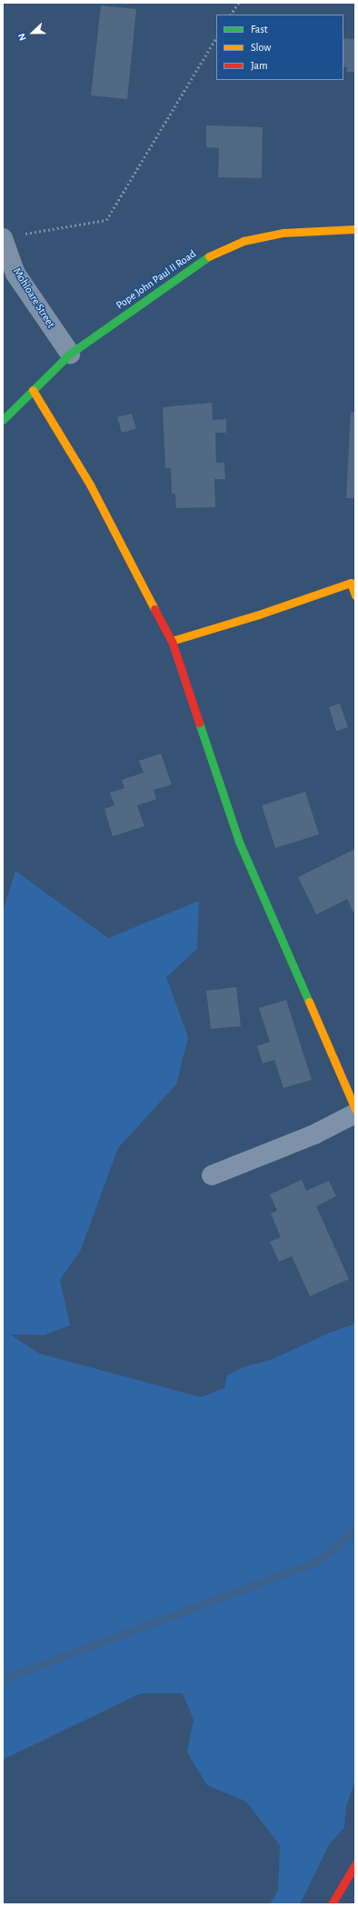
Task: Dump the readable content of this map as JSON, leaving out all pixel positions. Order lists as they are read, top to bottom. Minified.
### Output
{"streets":{"street":["Pope John Paul II Road","Mohloare Street"]},"crossings":[["Pope John Paul II Road","Mohloare Street"]],"legend":["Fast","Slow","Jam"],"north":"left"}
